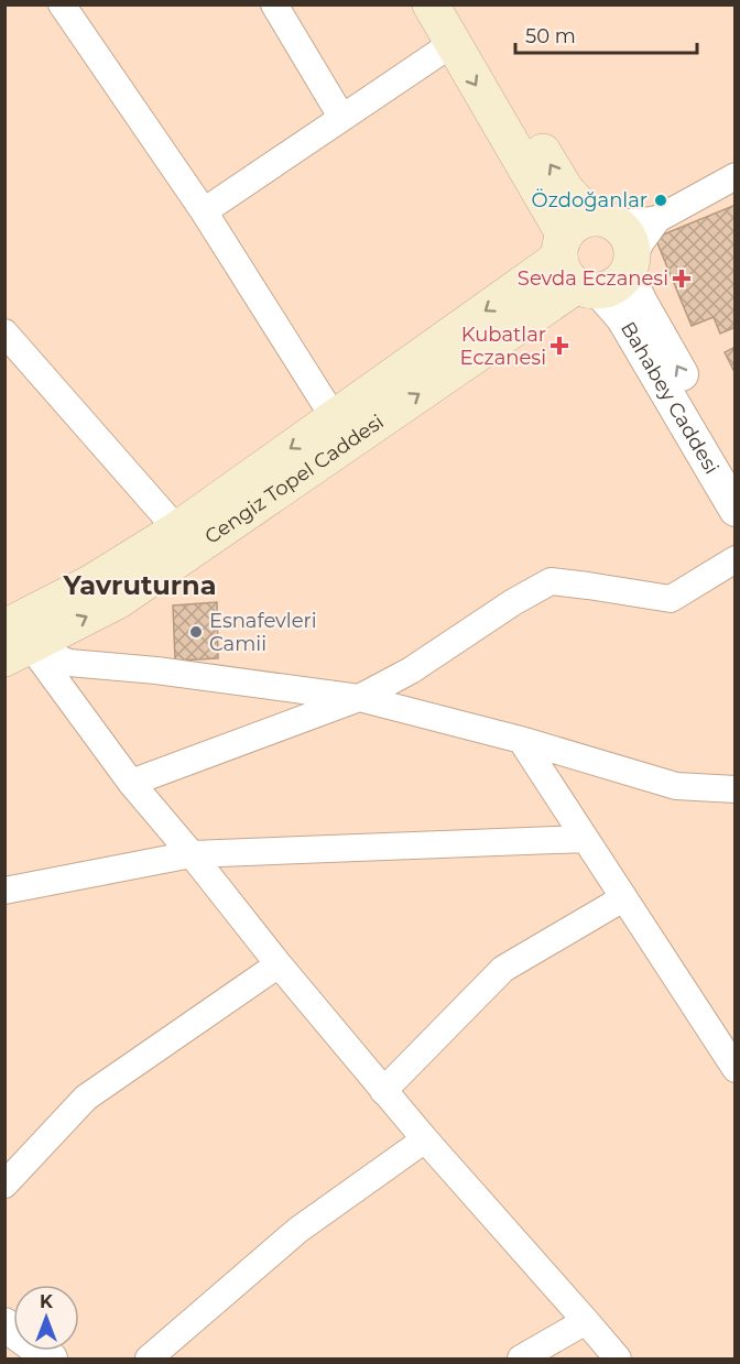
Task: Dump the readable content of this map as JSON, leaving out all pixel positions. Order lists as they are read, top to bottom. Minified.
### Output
{"streets":{"main road":["Cengiz Topel Caddesi"],"street":["Bahabey Caddesi"]},"crossings":[["Bahabey Caddesi","Cengiz Topel Caddesi"]],"districts":["Yavruturna"],"places":{"other":["Özdoğanlar","Esnafevleri Camii"],"health":["Sevda Eczanesi","Kubatlar Eczanesi"]},"scale_bar":"50 m","north":"top"}
